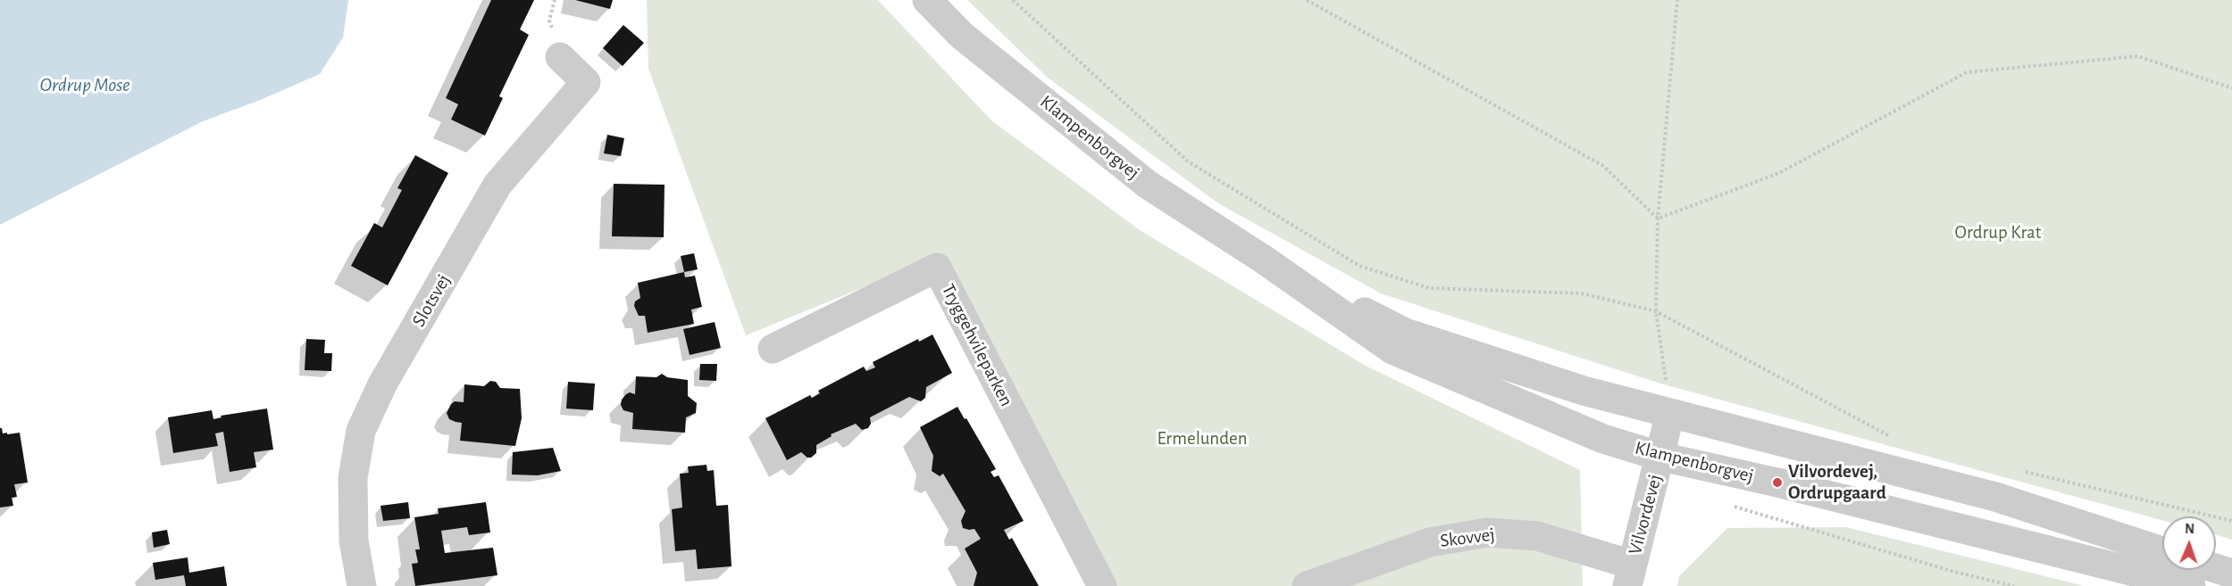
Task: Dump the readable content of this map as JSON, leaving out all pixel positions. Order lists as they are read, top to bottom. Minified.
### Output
{"streets":{"street":["Klampenborgvej","Slotsvej","Tryggehvileparken","Vilvordevej","Skovvej"]},"crossings":[["Klampenborgvej","Vilvordevej"],["Vilvordevej","Skovvej"]],"water":["Ordrup Mose"],"parks":["Ordrup Krat","Ermelunden"],"places":["Vilvordevej, Ordrupgaard"],"north":"top"}
